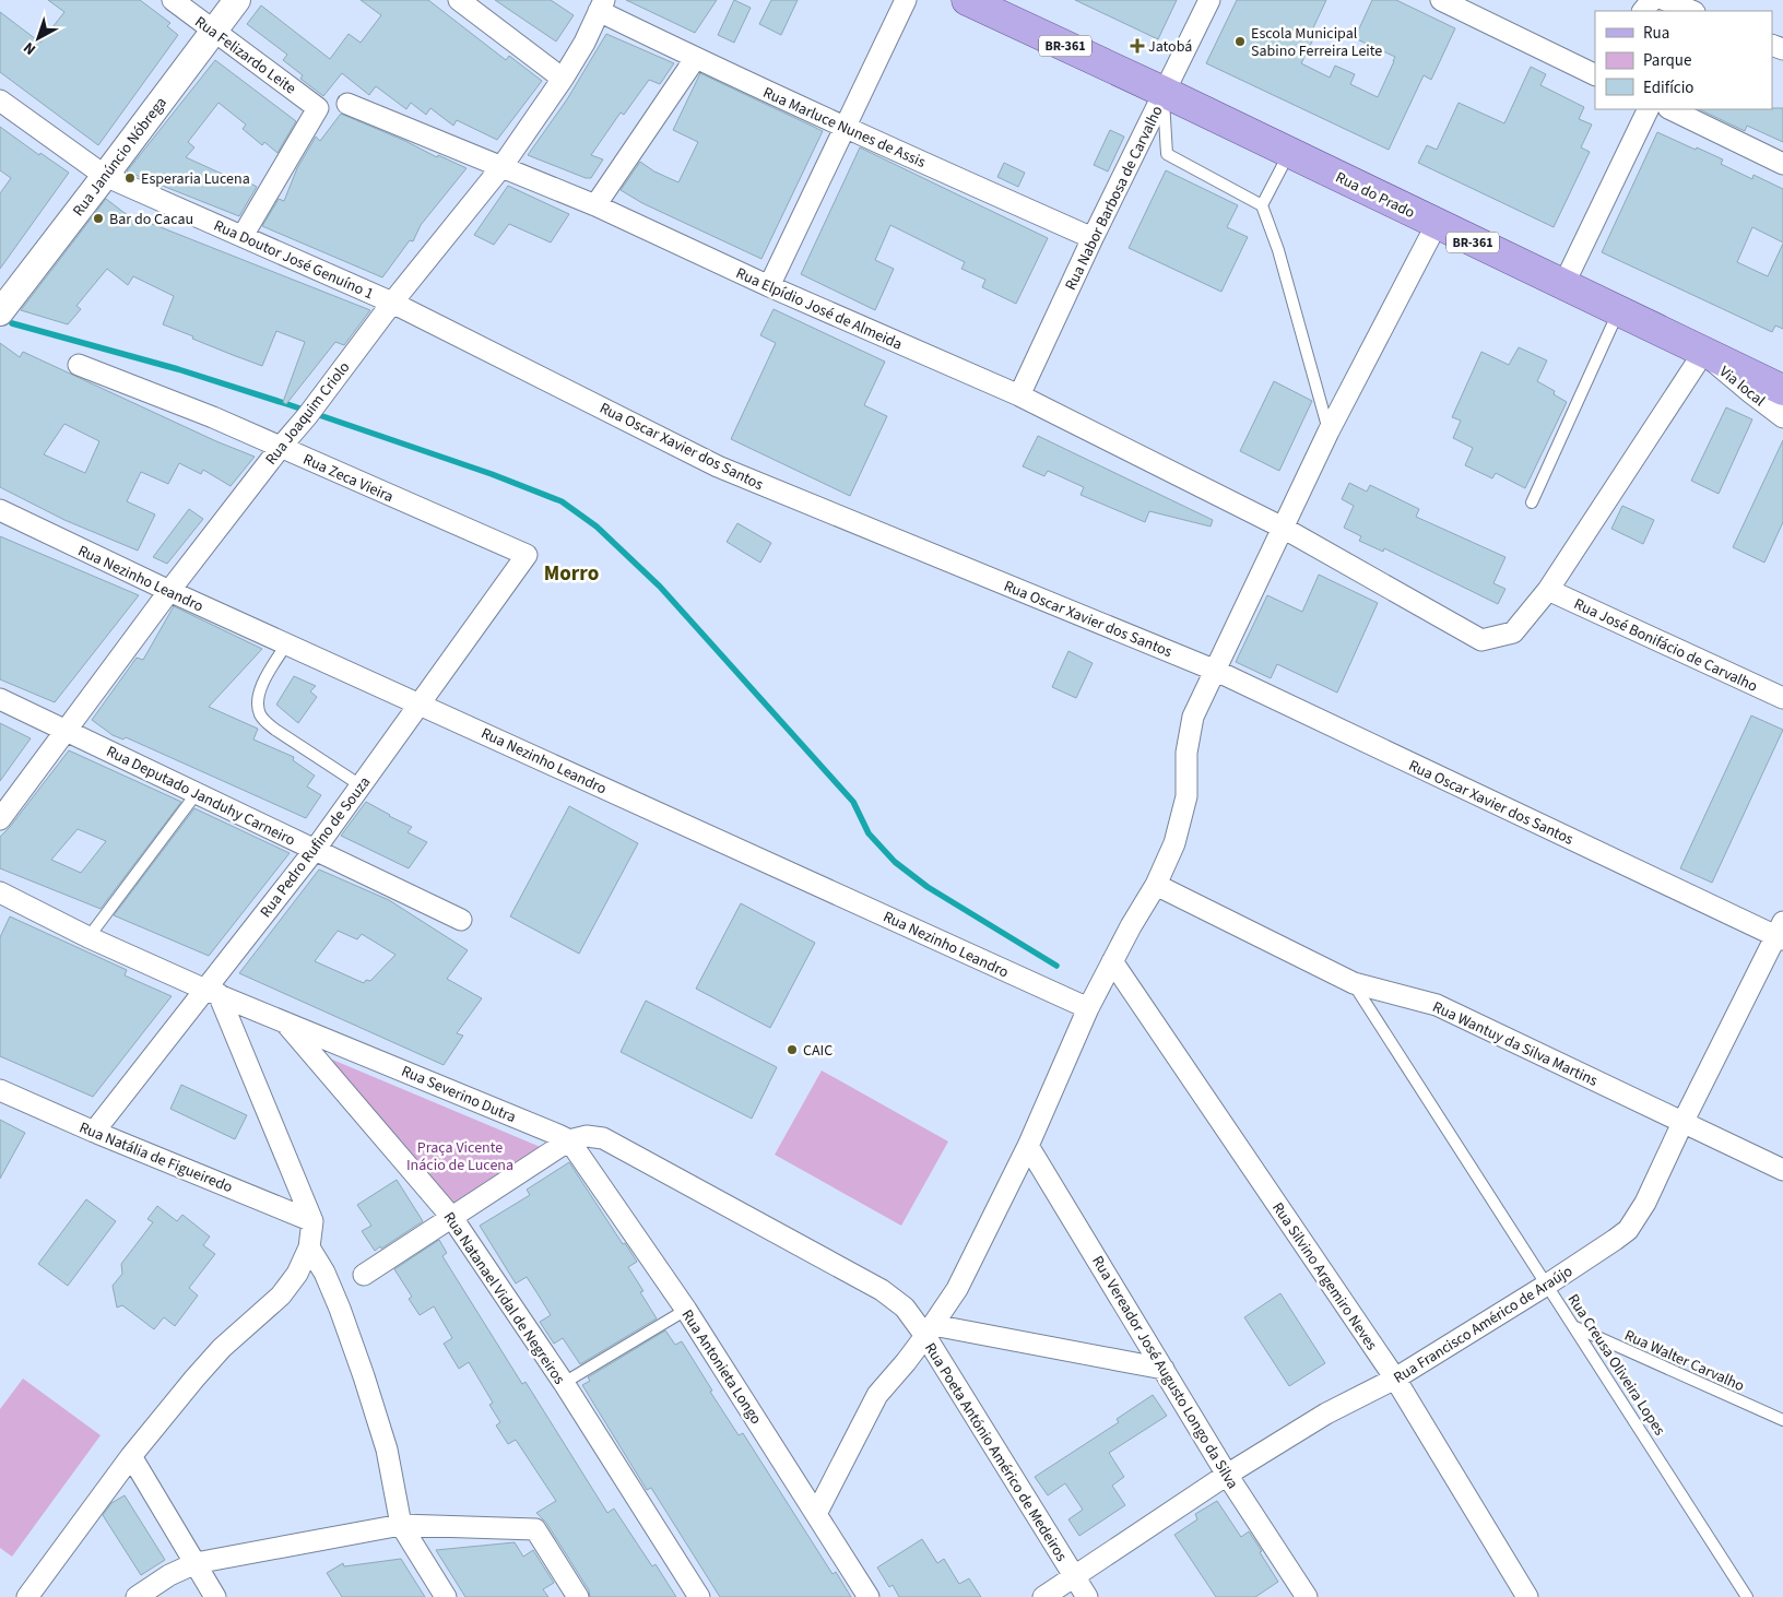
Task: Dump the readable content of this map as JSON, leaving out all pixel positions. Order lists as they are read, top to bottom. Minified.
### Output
{"streets":{"main road":["BR-361","Rua do Prado"],"street":["Rua Felizardo Leite","Rua Marluce Nunes de Assis","Rua Janúncio Nóbrega","Rua Nabor Barbosa de Carvalho","Rua Doutor José Genuíno 1","Rua Elpídio José de Almeida","Via local","Rua Joaquim Criolo","Rua Oscar Xavier dos Santos","Rua Zeca Vieira","Rua Nezinho Leandro","Rua José Bonifácio de Carvalho","Rua Deputado Janduhy Carneiro","Rua Pedro Rufino de Souza","Rua Wantuy da Silva Martins","Rua Severino Dutra","Rua Natália de Figueiredo","Rua Silvino Argemiro Neves","Rua Natanael Vidal de Negreiros","Rua Francisco Américo de Araújo","Rua Antonieta Longo","Rua Vereador José Augusto Longo da Silva","Rua Poeta António Américo de Medeiros"],"lane":["Rua Walter Carvalho","Rua Creusa Oliveira Lopes"]},"crossings":[["Rua Felizardo Leite","Rua Janúncio Nóbrega"],["Rua Felizardo Leite","Rua Doutor José Genuíno 1"],["Rua Marluce Nunes de Assis","Rua Nabor Barbosa de Carvalho"],["Rua Marluce Nunes de Assis","Rua Joaquim Criolo"],["Rua Janúncio Nóbrega","Rua Doutor José Genuíno 1"],["Rua do Prado","Rua Nabor Barbosa de Carvalho"],["Rua do Prado","Rua Elpídio José de Almeida"],["Rua do Prado","Via local"],["Rua Nabor Barbosa de Carvalho","Rua Elpídio José de Almeida"],["Rua Doutor José Genuíno 1","Rua Joaquim Criolo"],["Rua Doutor José Genuíno 1","Rua Oscar Xavier dos Santos"],["Rua Elpídio José de Almeida","Via local"],["Rua Elpídio José de Almeida","Rua Joaquim Criolo"],["Rua Elpídio José de Almeida","Rua José Bonifácio de Carvalho"],["Rua Joaquim Criolo","Rua Oscar Xavier dos Santos"],["Rua Joaquim Criolo","Rua Zeca Vieira"],["Rua Joaquim Criolo","Rua Nezinho Leandro"],["Rua Joaquim Criolo","Rua Deputado Janduhy Carneiro"],["Rua Oscar Xavier dos Santos","Rua Francisco Américo de Araújo"],["Rua Zeca Vieira","Rua Pedro Rufino de Souza"],["Rua Nezinho Leandro","Rua Pedro Rufino de Souza"],["Rua Deputado Janduhy Carneiro","Rua Pedro Rufino de Souza"],["Rua Pedro Rufino de Souza","Rua Severino Dutra"],["Rua Pedro Rufino de Souza","Rua Natália de Figueiredo"],["Rua Wantuy da Silva Martins","Rua Francisco Américo de Araújo"],["Rua Wantuy da Silva Martins","Rua Creusa Oliveira Lopes"],["Rua Severino Dutra","Rua Natanael Vidal de Negreiros"],["Rua Severino Dutra","Rua Antonieta Longo"],["Rua Severino Dutra","Rua Poeta António Américo de Medeiros"],["Rua Silvino Argemiro Neves","Rua Francisco Américo de Araújo"],["Rua Francisco Américo de Araújo","Rua Creusa Oliveira Lopes"],["Rua Francisco Américo de Araújo","Rua Vereador José Augusto Longo da Silva"],["Rua Francisco Américo de Araújo","Rua Poeta António Américo de Medeiros"],["Rua Walter Carvalho","Rua Creusa Oliveira Lopes"],["Rua Antonieta Longo","Rua Poeta António Américo de Medeiros"]],"districts":["Morro"],"parks":["Praça Vicente Inácio de Lucena"],"places":{"other":["Escola Municipal Sabino Ferreira Leite","Esperaria Lucena","Bar do Cacau","CAIC"],"health":["Jatobá"]},"legend":["Rua","Parque","Edifício"],"north":"bottom left"}
